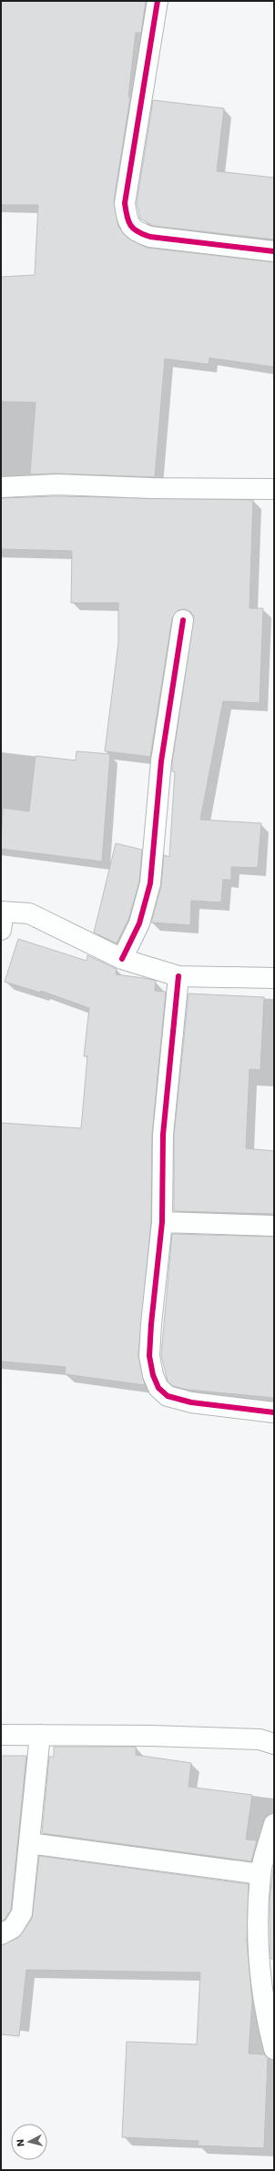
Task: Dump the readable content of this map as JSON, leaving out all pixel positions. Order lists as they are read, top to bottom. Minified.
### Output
{"north":"left"}
